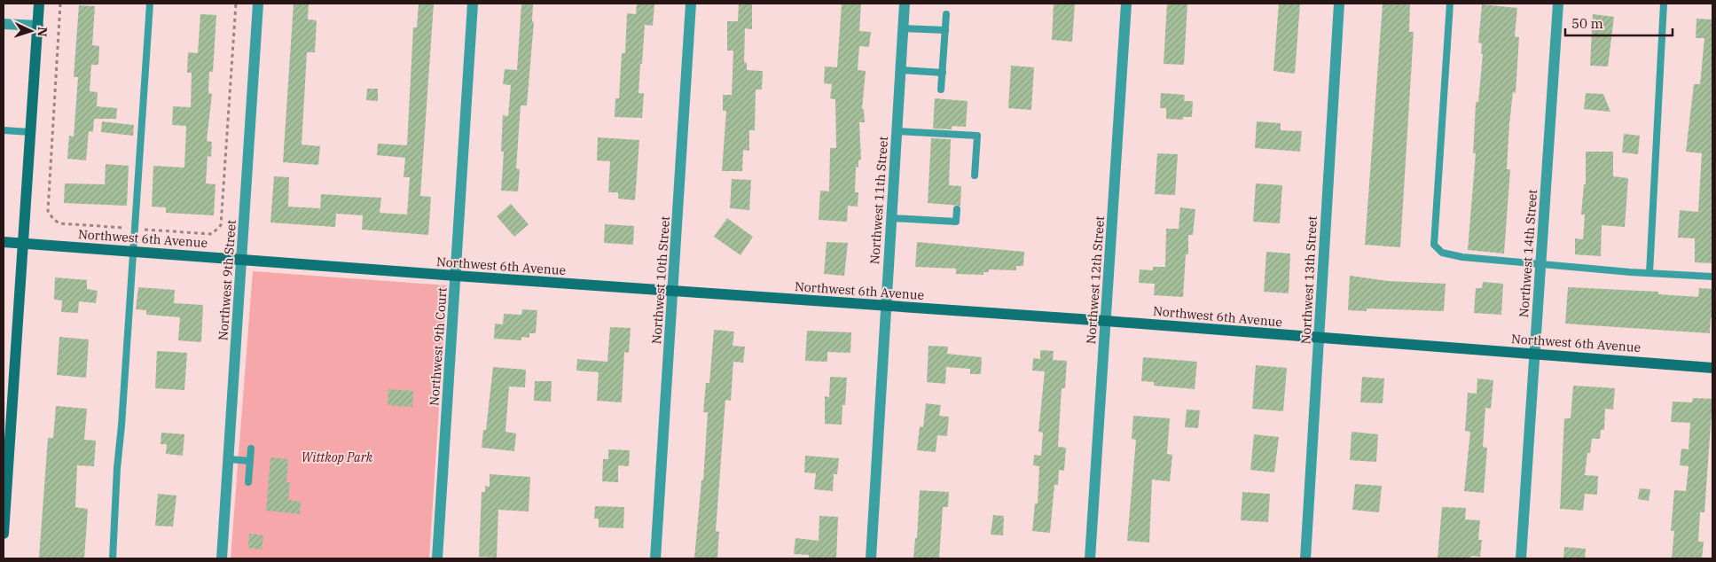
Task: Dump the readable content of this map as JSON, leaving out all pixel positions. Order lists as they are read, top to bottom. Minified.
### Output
{"streets":{"street":["Northwest 11th Street","Northwest 6th Avenue","Northwest 14th Street","Northwest 9th Street","Northwest 10th Street","Northwest 12th Street","Northwest 13th Street","Northwest 9th Court"]},"crossings":[["Northwest 11th Street","Northwest 6th Avenue"],["Northwest 6th Avenue","Northwest 14th Street"],["Northwest 6th Avenue","Northwest 9th Street"],["Northwest 6th Avenue","Northwest 10th Street"],["Northwest 6th Avenue","Northwest 12th Street"],["Northwest 6th Avenue","Northwest 13th Street"],["Northwest 6th Avenue","Northwest 9th Court"]],"parks":["Wittkop Park"],"scale_bar":"50 m","north":"right"}
